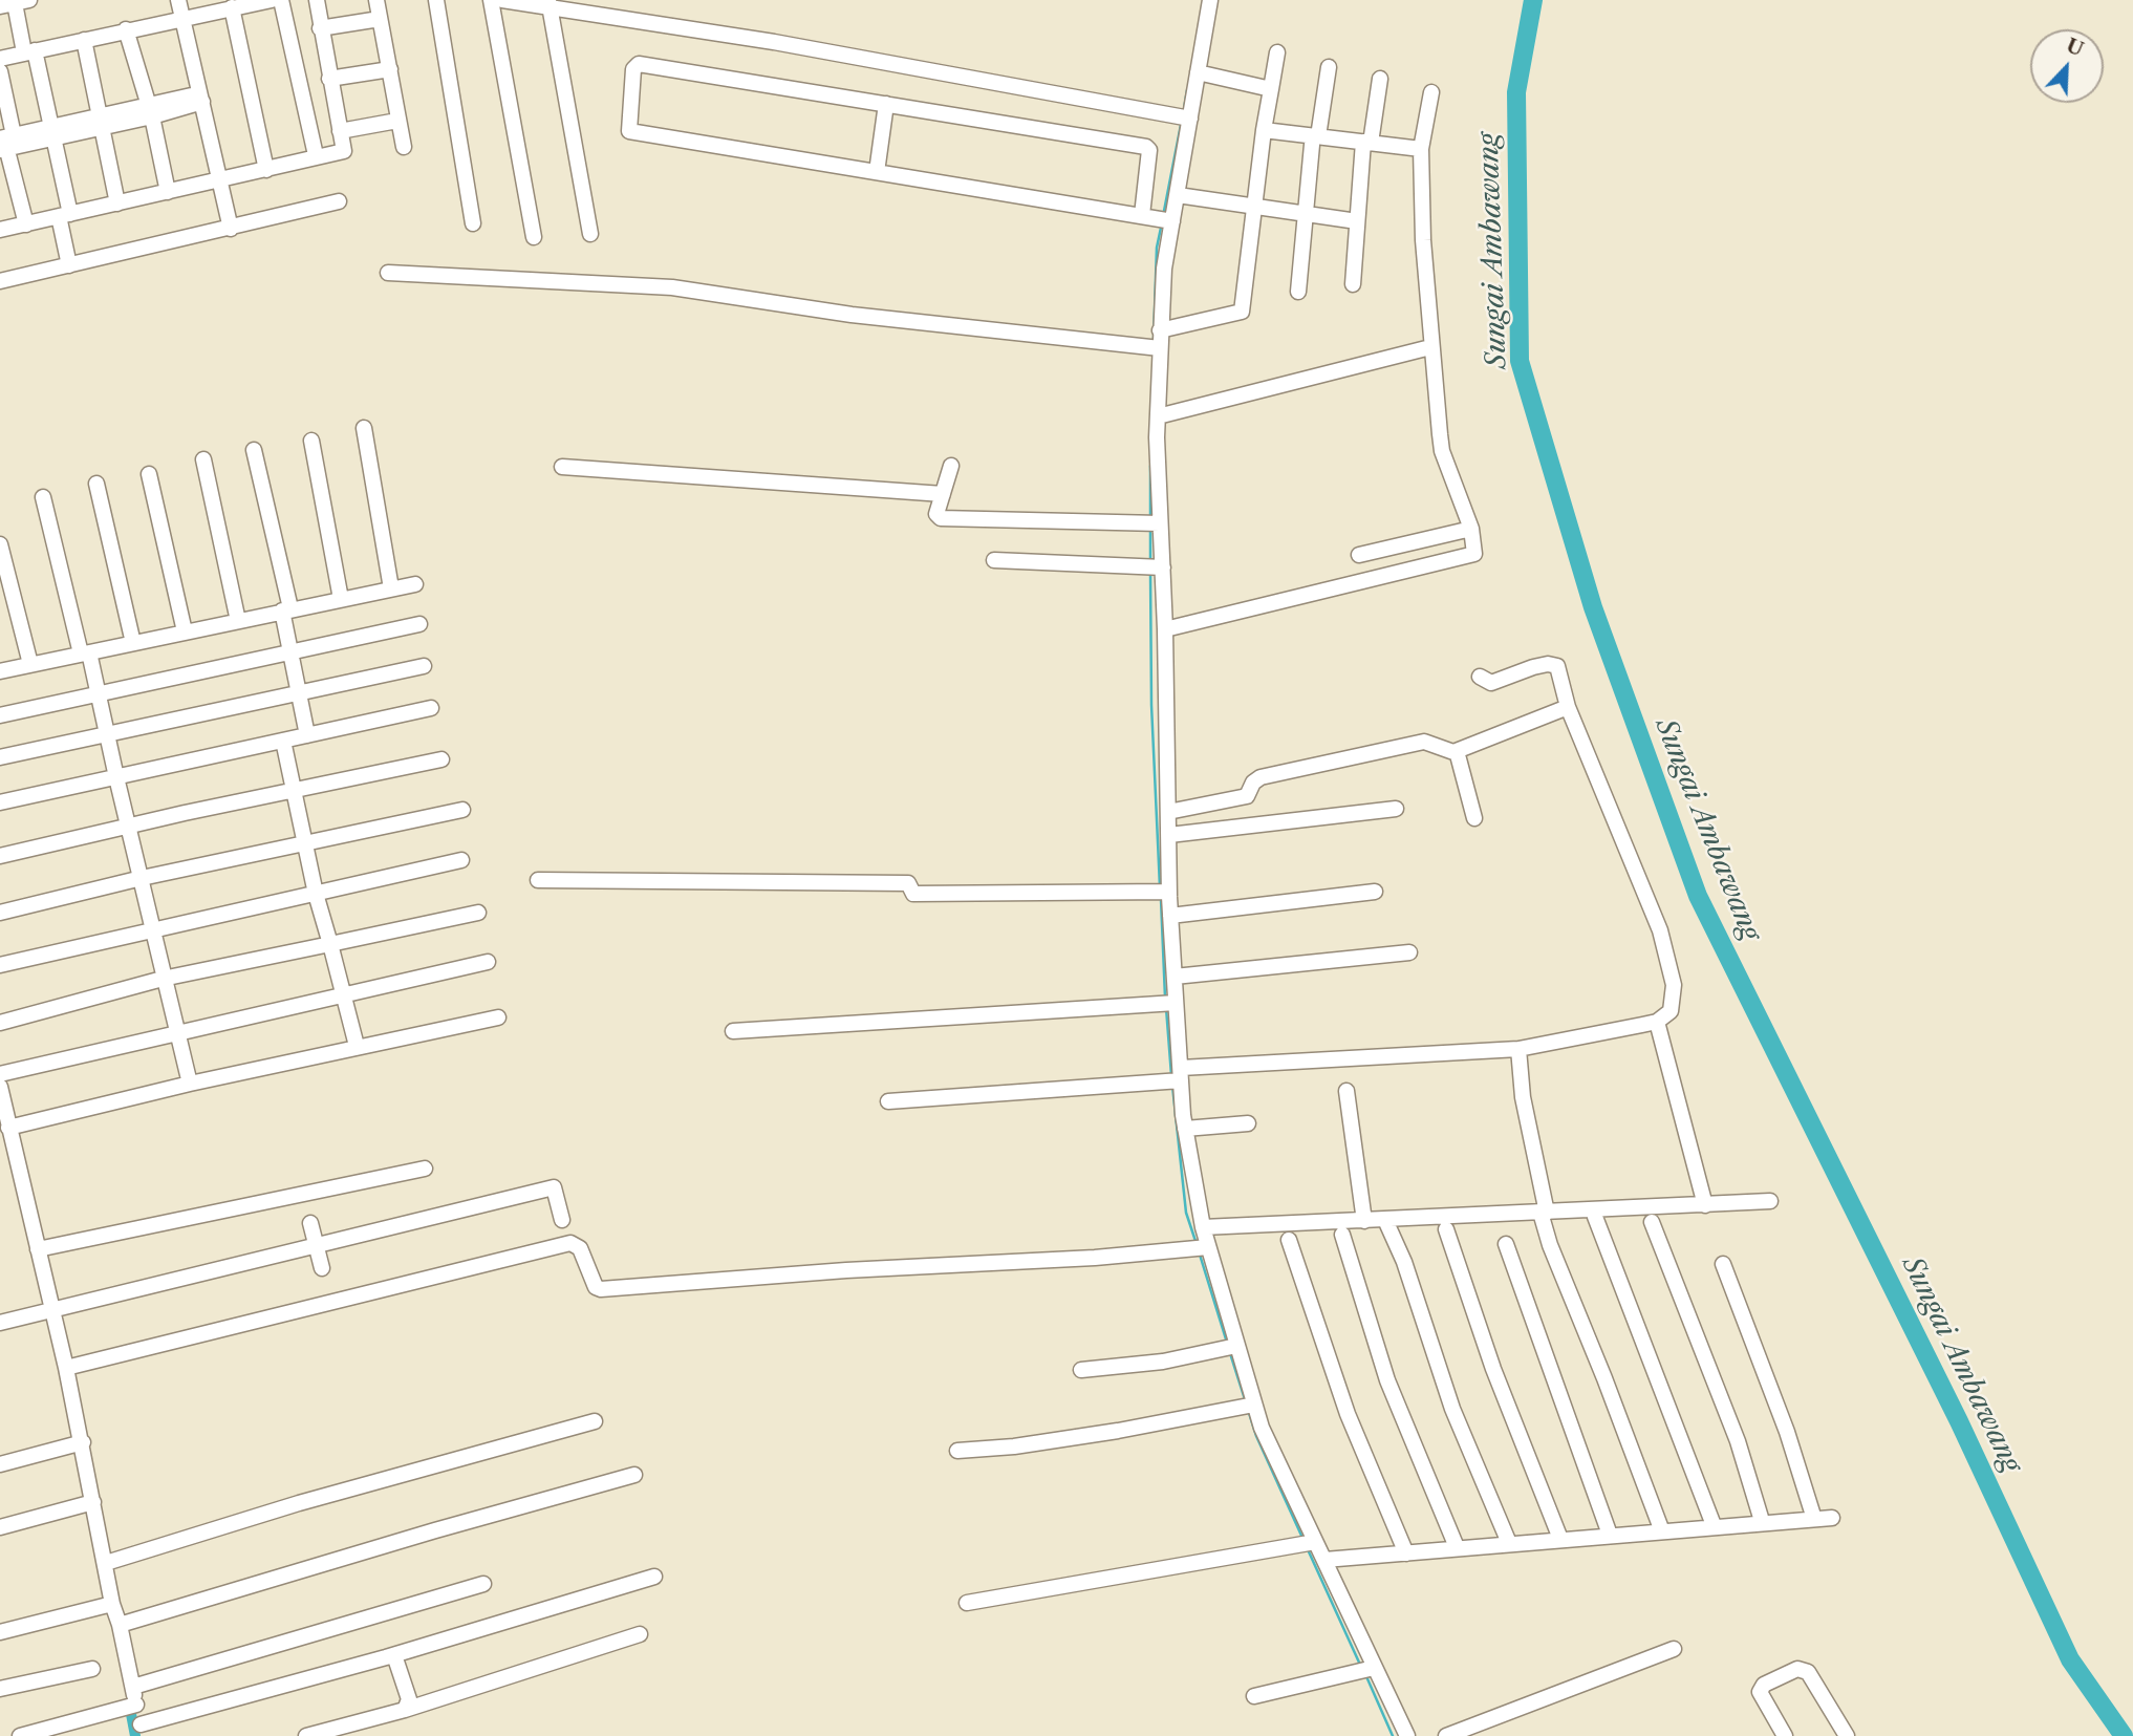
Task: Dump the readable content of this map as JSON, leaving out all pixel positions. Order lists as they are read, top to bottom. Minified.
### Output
{"water":["Sungai Ambawang"],"north":"top right"}
